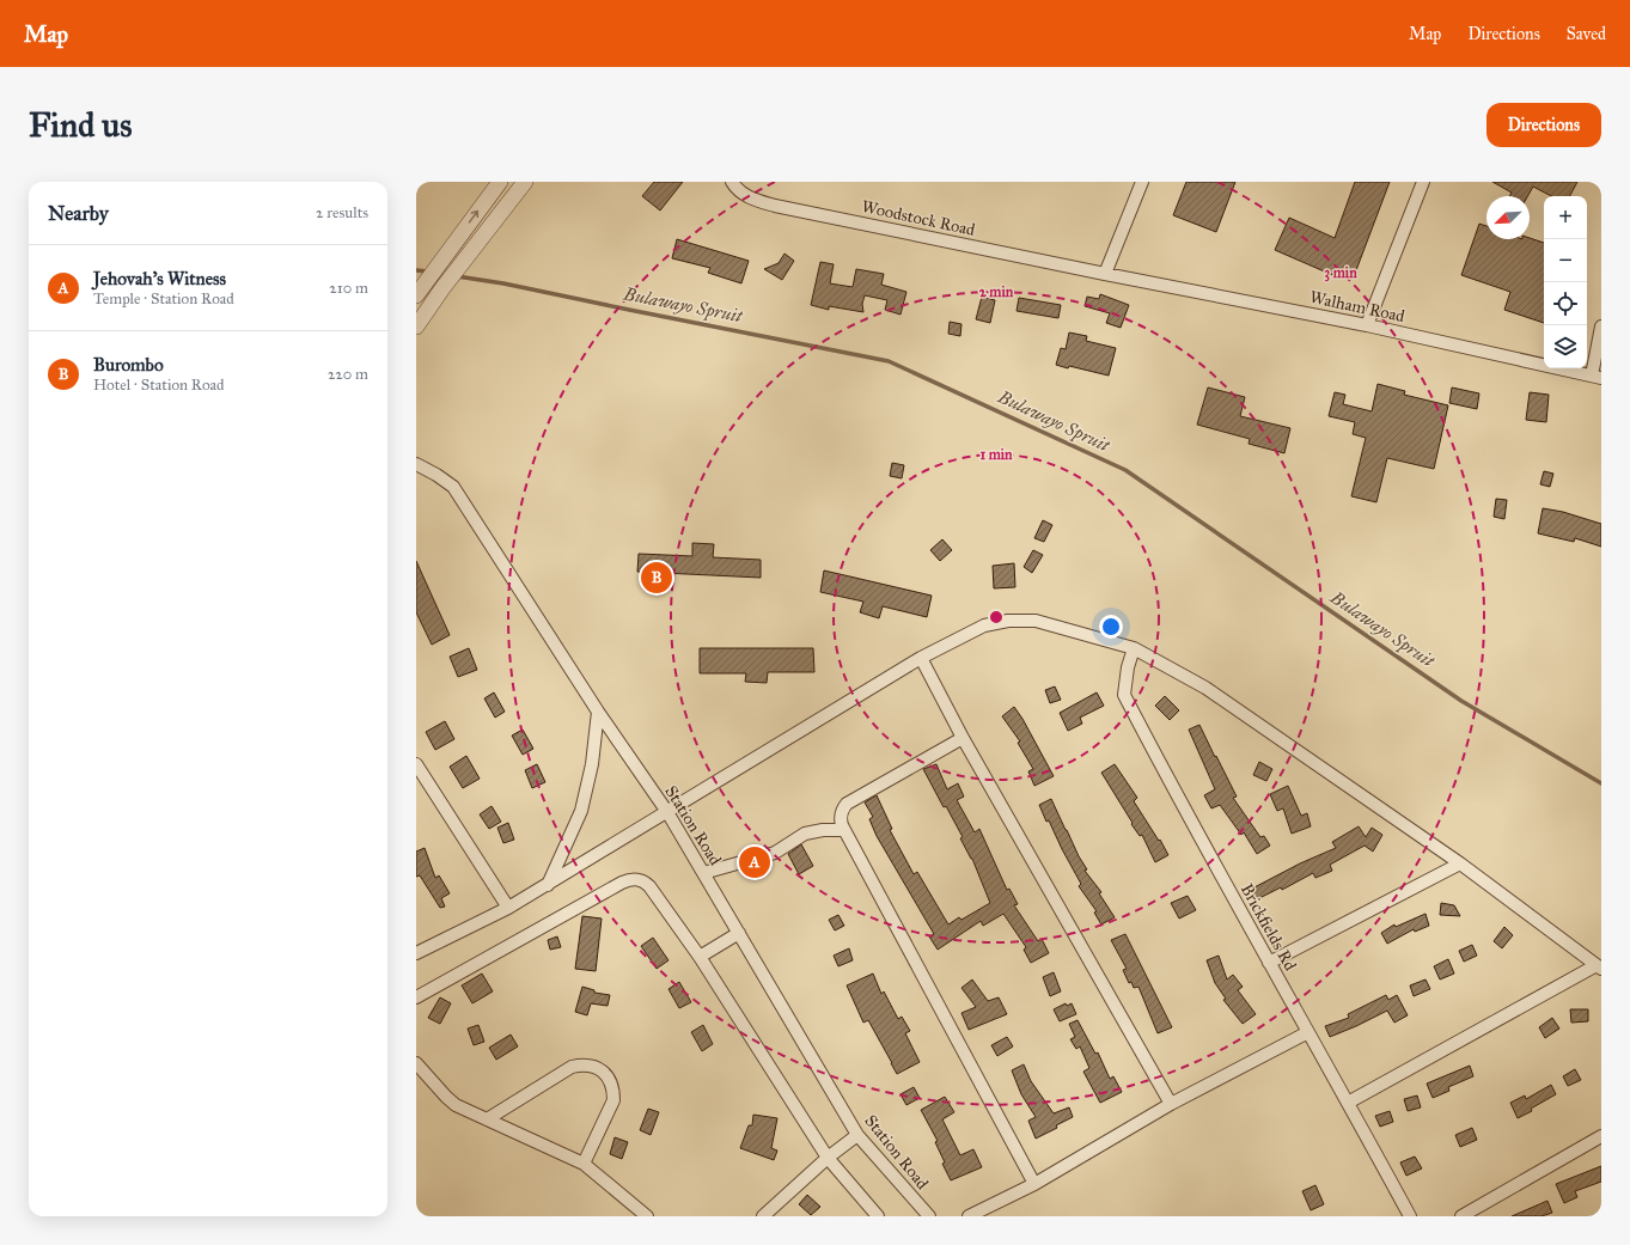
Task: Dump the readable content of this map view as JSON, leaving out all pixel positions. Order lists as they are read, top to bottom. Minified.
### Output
{"streets":{"street":["Woodstock Road","Walham Road","Station Road","Brickfields Rd"]},"crossings":[["Woodstock Road","Walham Road"]],"water":["Bulawayo Spruit"],"north":"bottom left","page":{"header":"Map","nav":["Map","Directions","Saved"],"buttons":"Directions","title":"Find us","heading":["Nearby","2 results"],"map_buttons":["+","−"],"list":[{"mark":"A","name":"Jehovah's Witness","note":"Temple · Station Road","value":"210 m"},{"mark":"B","name":"Burombo","note":"Hotel · Station Road","value":"220 m"}],"pins":["B","A"]},"rings":["3 min","2 min","1 min"]}
